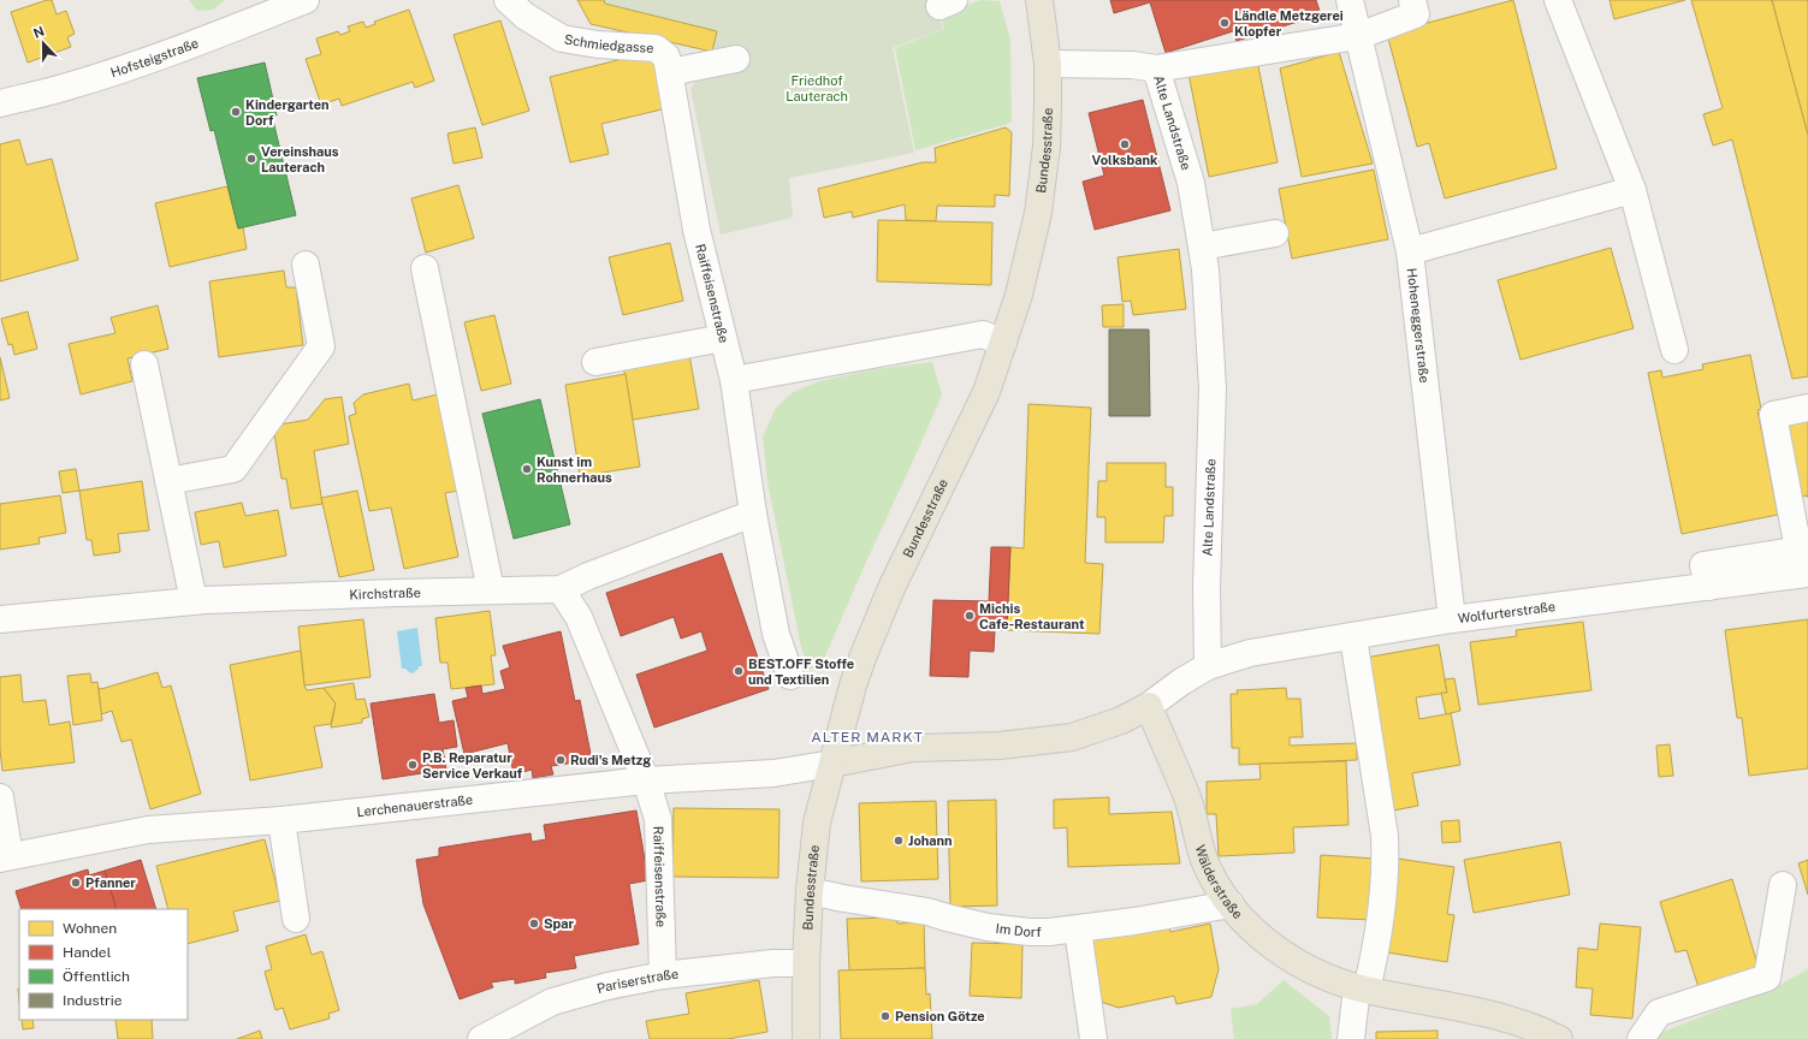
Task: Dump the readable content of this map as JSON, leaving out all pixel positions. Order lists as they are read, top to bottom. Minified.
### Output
{"streets":{"main road":["Bundesstraße","Wälderstraße"],"street":["Schmiedgasse","Hofsteigstraße","Alte Landstraße","Raiffeisenstraße","Hoheneggerstraße","Kirchstraße","Wolfurterstraße","Lerchenauerstraße","Im Dorf","Pariserstraße"]},"crossings":[["Schmiedgasse","Raiffeisenstraße"],["Alte Landstraße","Bundesstraße"],["Alte Landstraße","Wolfurterstraße"],["Bundesstraße","Lerchenauerstraße"],["Bundesstraße","Im Dorf"],["Bundesstraße","Pariserstraße"],["Raiffeisenstraße","Lerchenauerstraße"],["Raiffeisenstraße","Pariserstraße"],["Hoheneggerstraße","Wolfurterstraße"],["Wälderstraße","Im Dorf"]],"districts":["ALTER MARKT"],"parks":["Friedhof Lauterach"],"places":["Ländle Metzgerei Klopfer","Kindergarten Dorf","Volksbank","Vereinshaus Lauterach","Kunst im Rohnerhaus","Michis Cafe-Restaurant","BEST.OFF Stoffe und Textilien","Rudi's Metzg","P.B. Reparatur Service Verkauf","Johann","Pfanner","Spar","Pension Götze"],"legend":["Wohnen","Handel","Öffentlich","Industrie"],"north":"top"}
